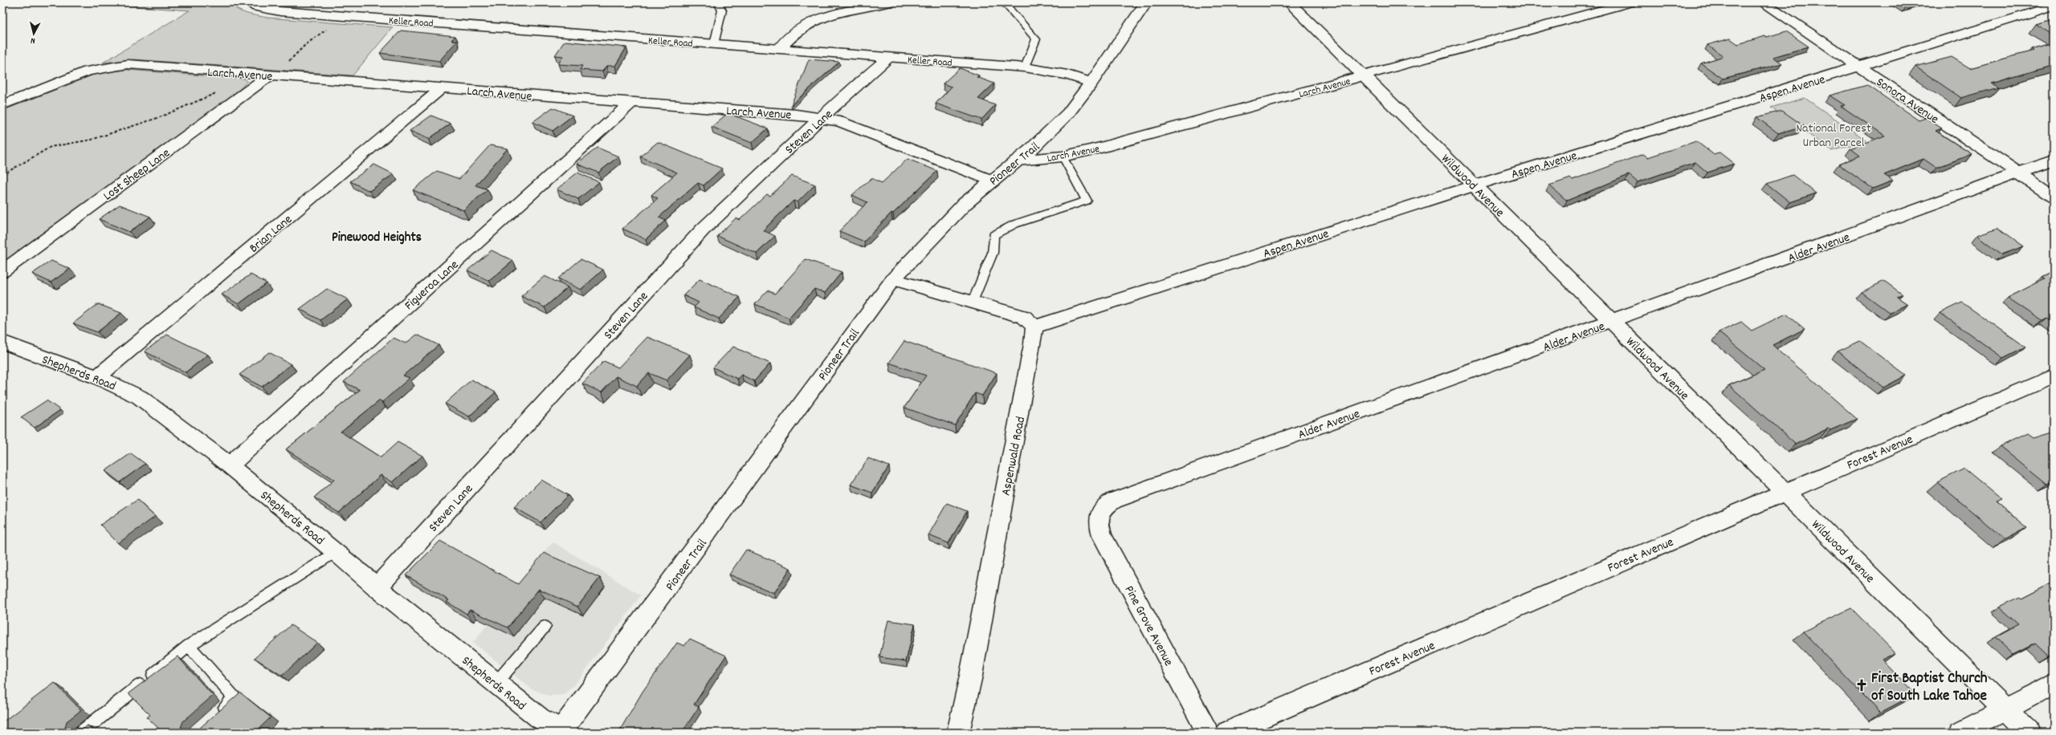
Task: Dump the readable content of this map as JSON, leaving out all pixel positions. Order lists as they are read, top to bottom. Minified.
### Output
{"streets":{"street":["Keller Road","Larch Avenue","Aspen Avenue","Sonora Avenue","Steven Lane","Pioneer Trail","Lost Sheep Lane","Wildwood Avenue","Brian Lane","Alder Avenue","Figueroa Lane","Shepherds Road","Forest Avenue","Aspenwald Road","Pine Grove Avenue"]},"crossings":[["Keller Road","Steven Lane"],["Keller Road","Pioneer Trail"],["Larch Avenue","Steven Lane"],["Larch Avenue","Pioneer Trail"],["Larch Avenue","Lost Sheep Lane"],["Larch Avenue","Wildwood Avenue"],["Larch Avenue","Brian Lane"],["Larch Avenue","Figueroa Lane"],["Aspen Avenue","Sonora Avenue"],["Aspen Avenue","Wildwood Avenue"],["Aspen Avenue","Aspenwald Road"],["Sonora Avenue","Alder Avenue"],["Steven Lane","Shepherds Road"],["Pioneer Trail","Shepherds Road"],["Wildwood Avenue","Alder Avenue"],["Wildwood Avenue","Forest Avenue"],["Brian Lane","Shepherds Road"],["Alder Avenue","Pine Grove Avenue"],["Figueroa Lane","Shepherds Road"]],"districts":["Pinewood Heights"],"parks":["National Forest Urban Parcel"],"places":{"church":["First Baptist Church of South Lake Tahoe"]},"north":"bottom"}
